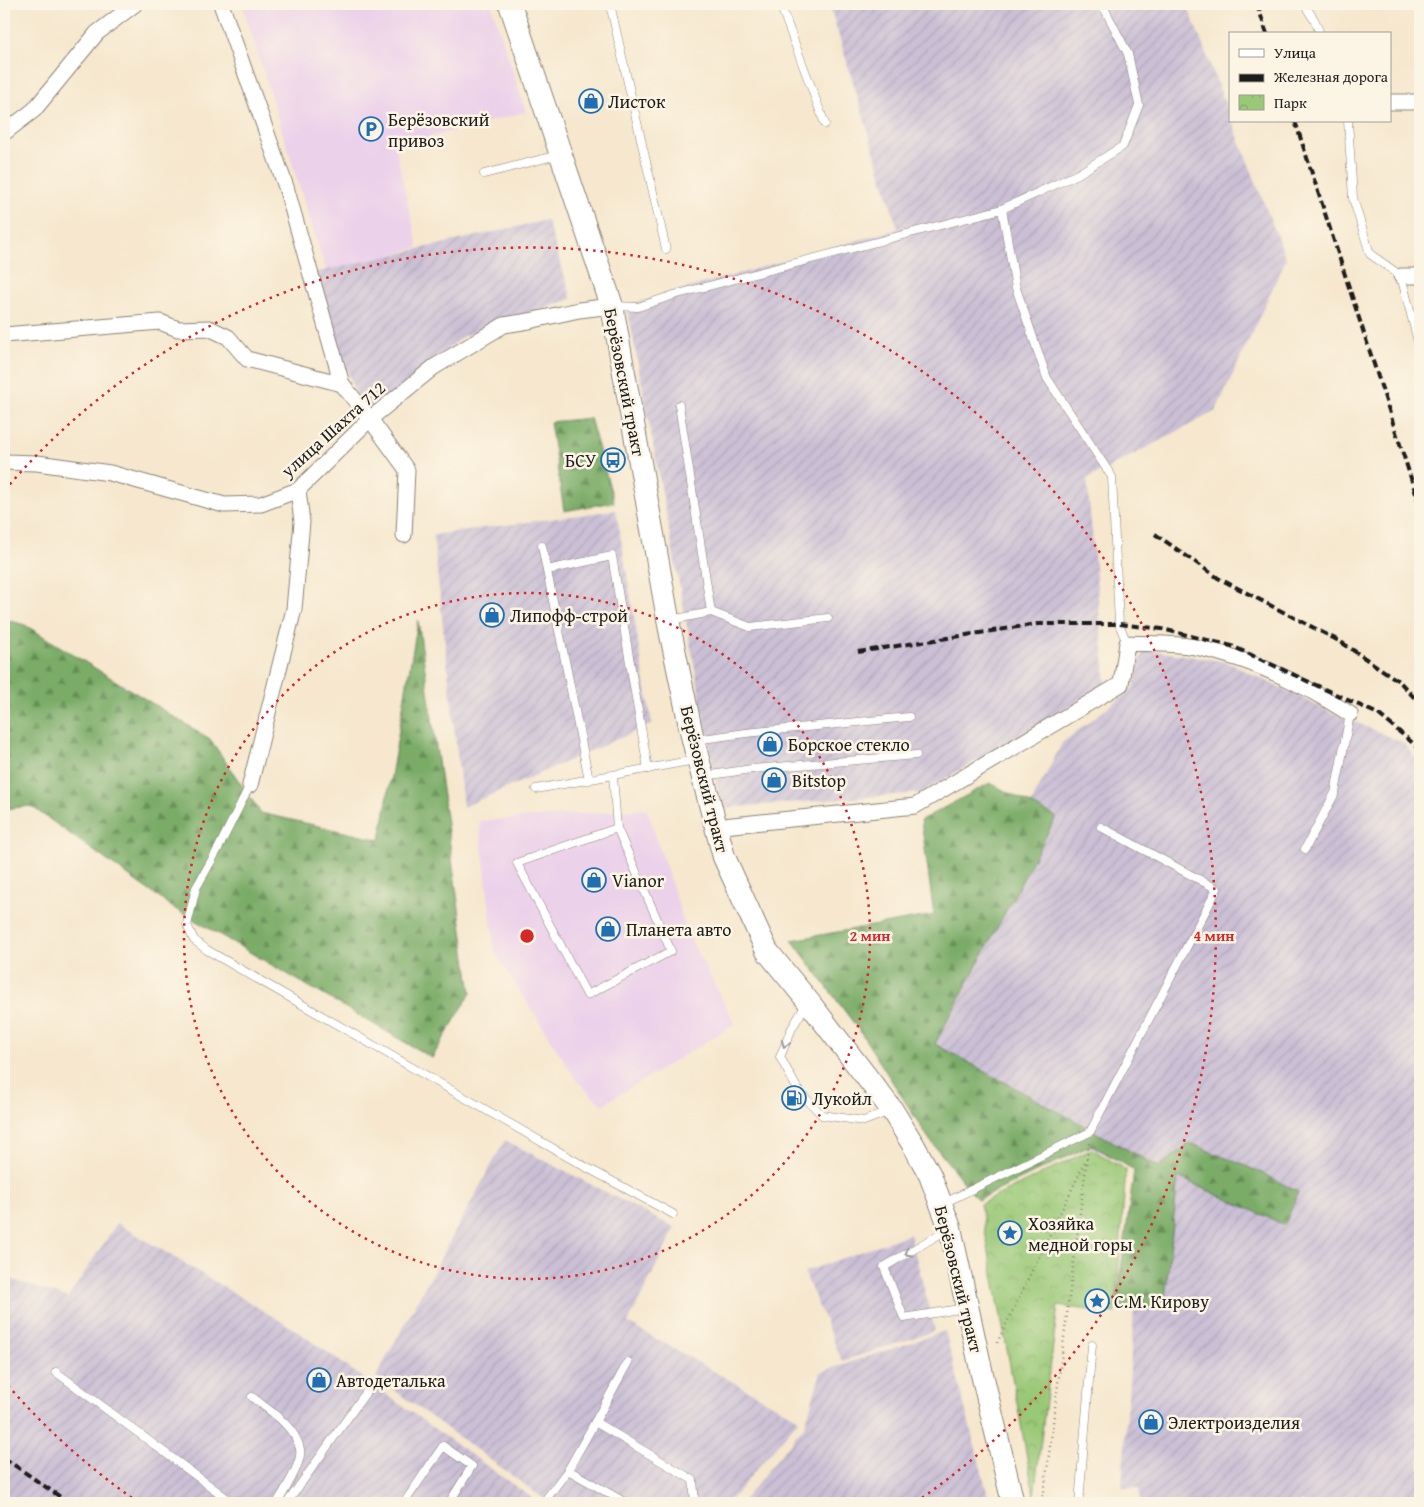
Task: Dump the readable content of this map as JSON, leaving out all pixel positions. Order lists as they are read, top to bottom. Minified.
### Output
{"streets":{"main road":["Берёзовский тракт"],"street":["улица Шахта 712"]},"crossings":[["Берёзовский тракт","улица Шахта 712"]],"places":{"shop":["Листок","Липофф-строй","Борское стекло","Bitstop","Vianor","Планета авто","Автодеталька","Электроизделия"],"parking":["Берёзовский привоз"],"bus stop":["БСУ"],"fuel station":["Лукойл"],"place":["Хозяйка медной горы","С.М. Кирову"]},"legend":["Улица","Железная дорога","Парк"],"rings":["2 мин","4 мин"]}
